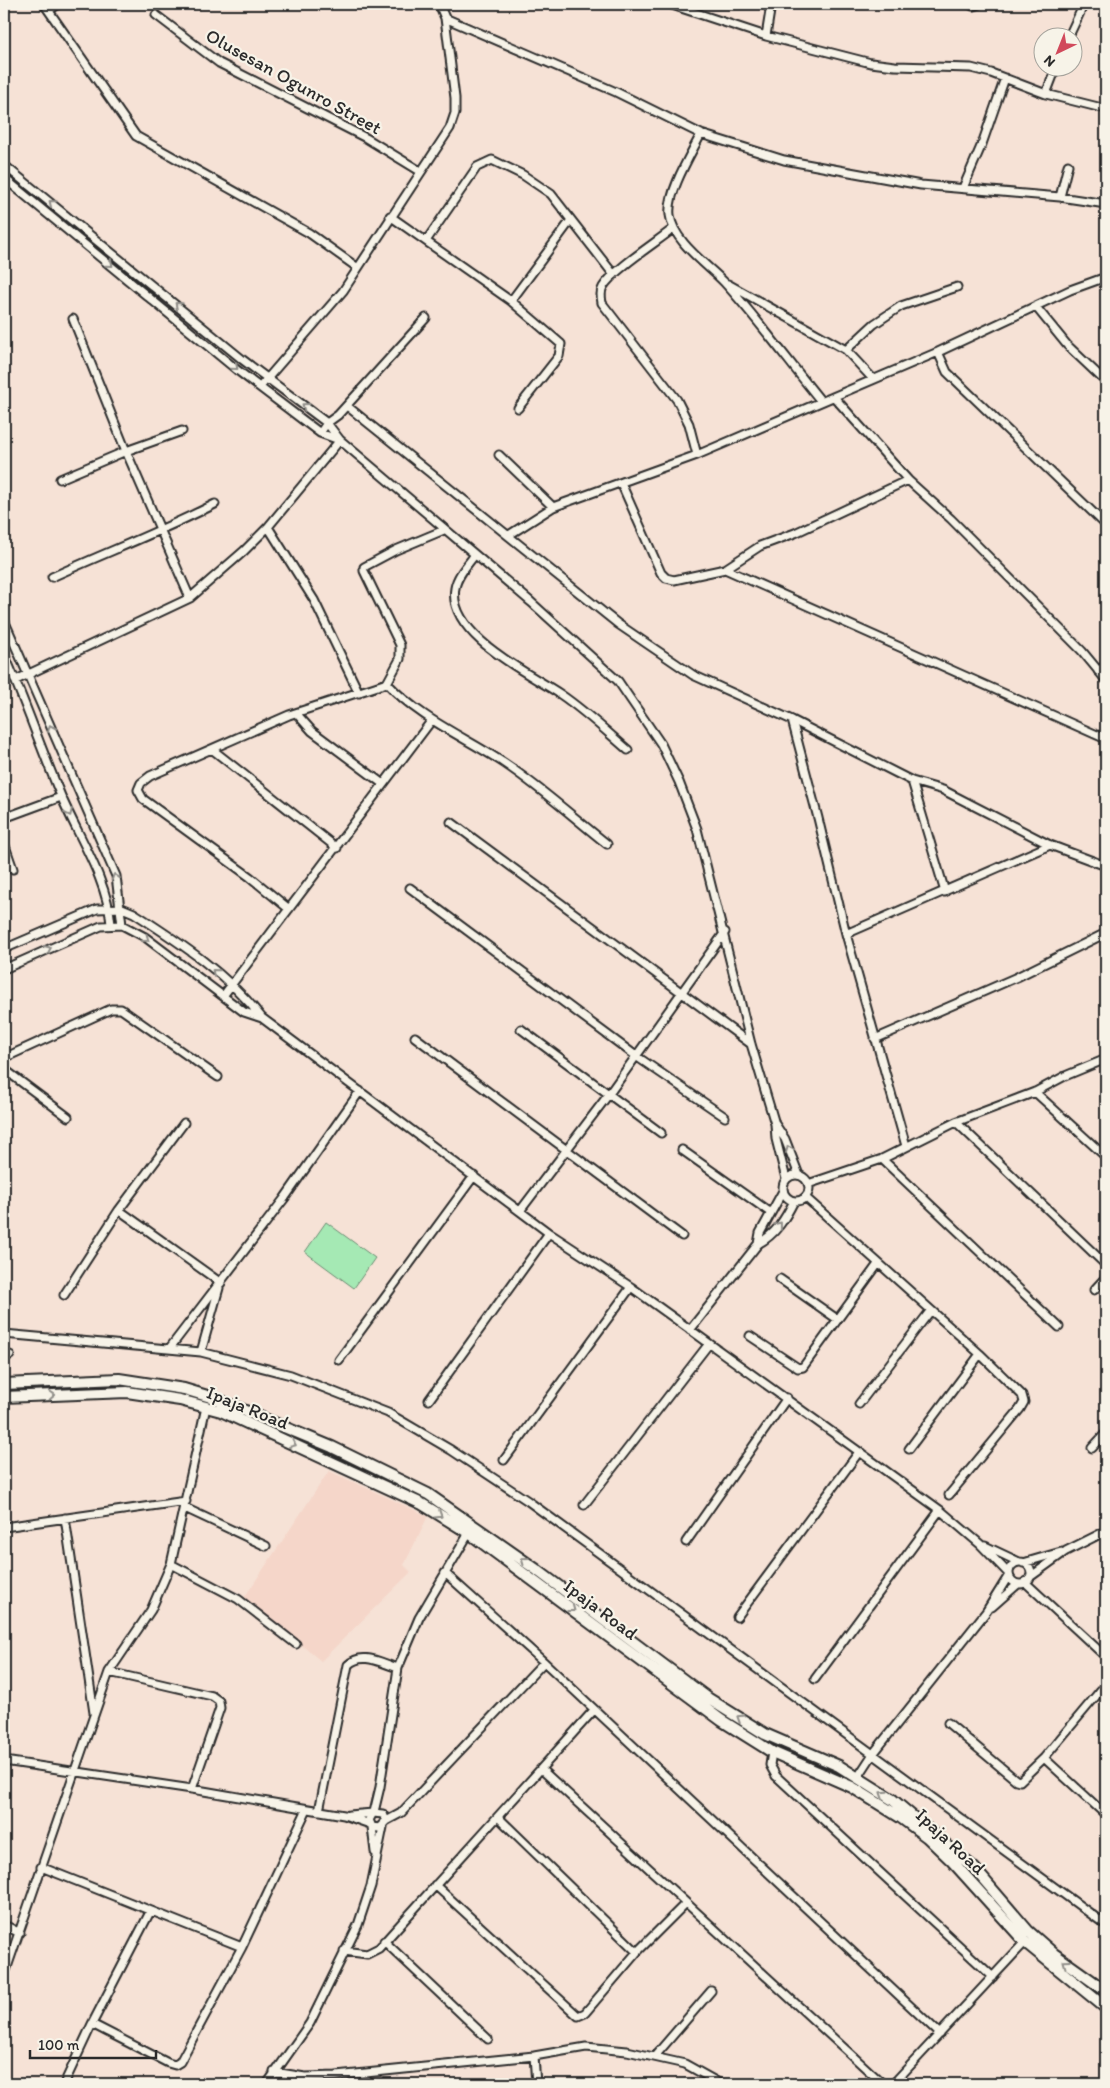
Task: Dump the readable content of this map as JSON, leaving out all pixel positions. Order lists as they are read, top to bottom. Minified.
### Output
{"streets":{"main road":["Ipaja Road"],"street":["Olusesan Ogunro Street"]},"scale_bar":"100 m","north":"bottom left"}
